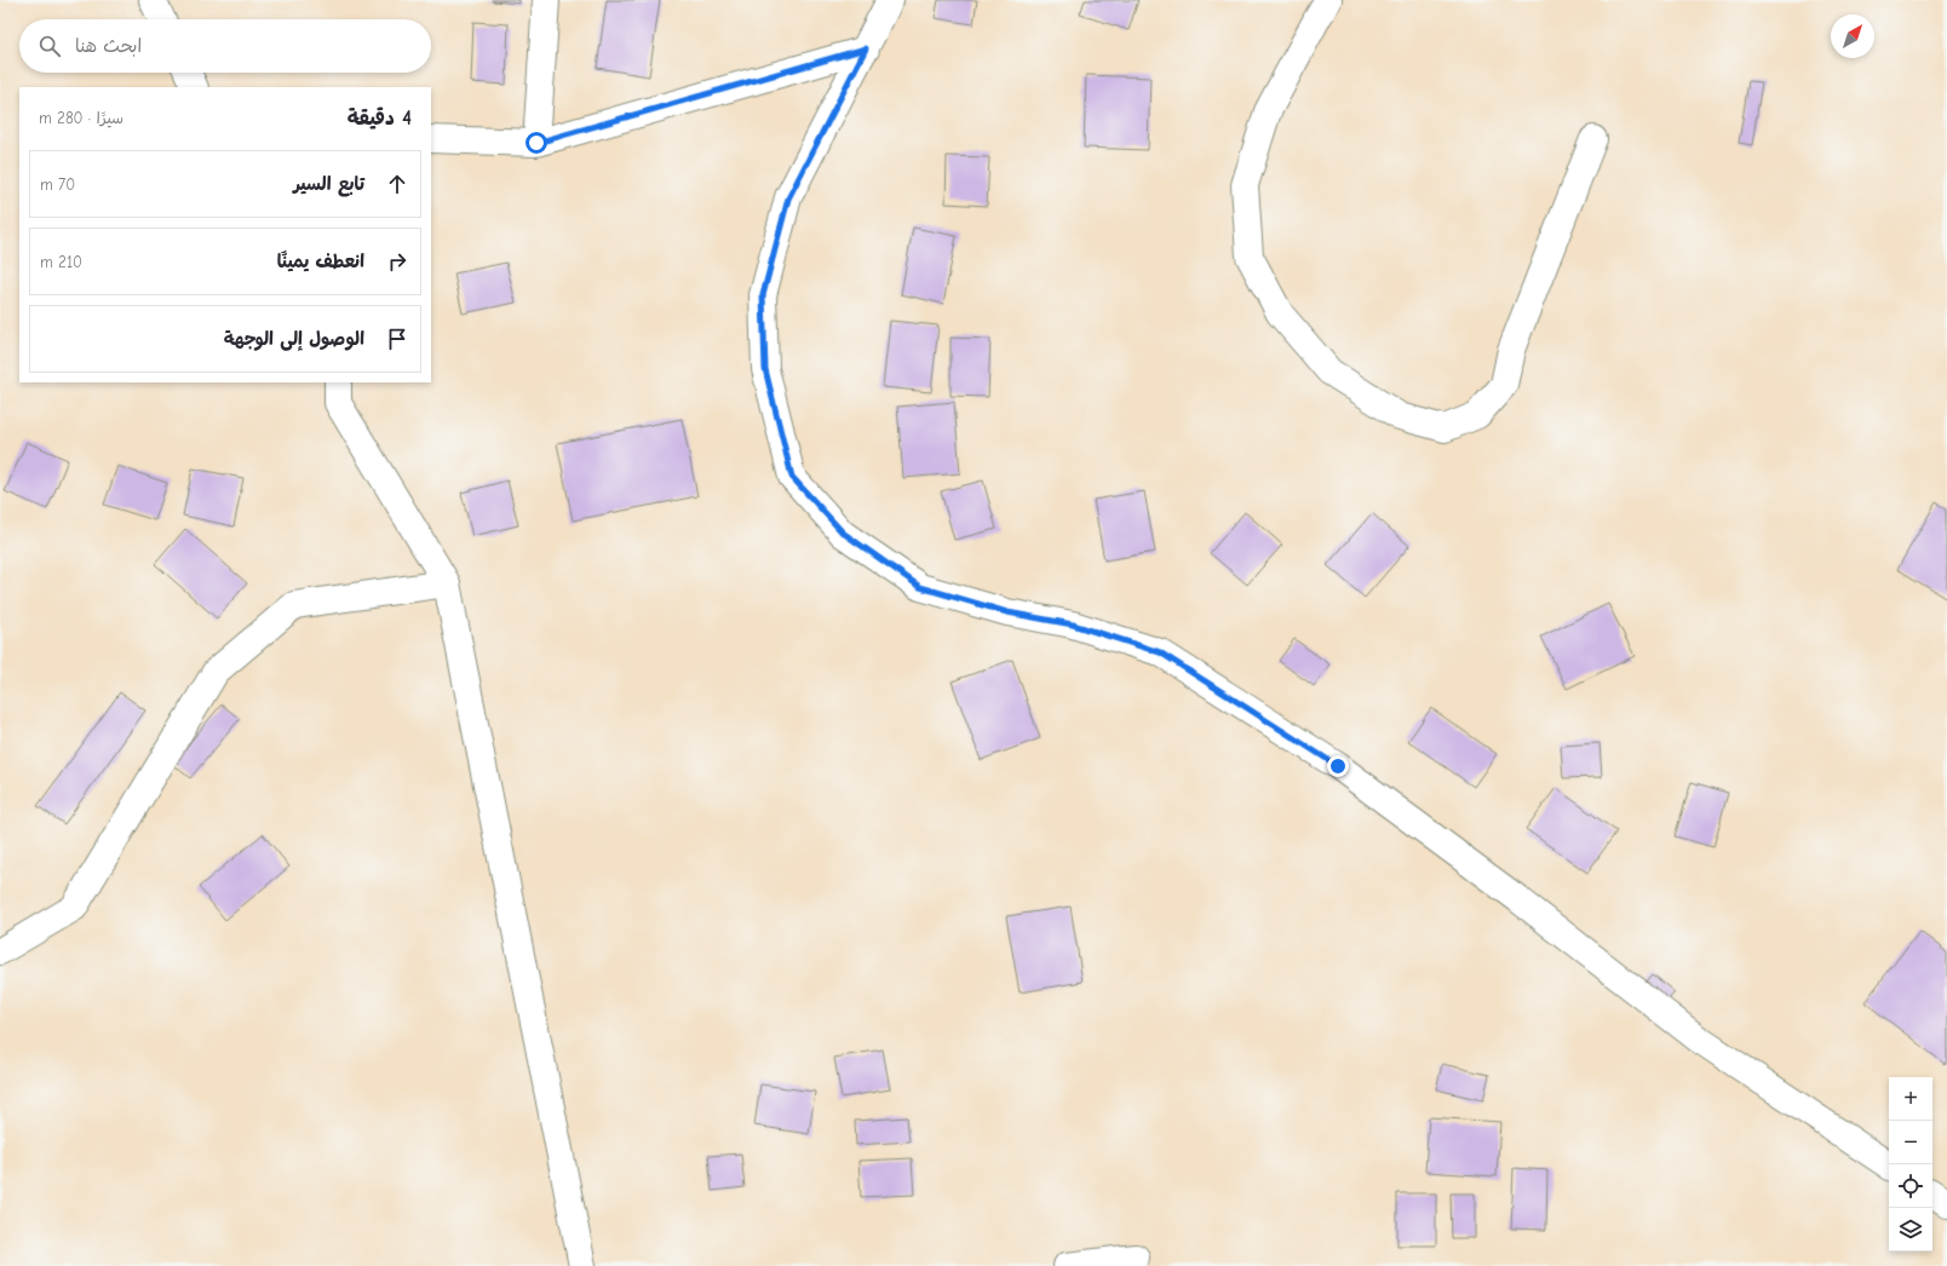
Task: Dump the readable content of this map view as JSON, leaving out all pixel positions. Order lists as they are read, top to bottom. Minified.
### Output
{"north":"top right","page":{"search":"ابحث هنا","heading":["4 دقيقة","سيرًا · 280 m"],"list":[["تابع السير","70 m"],["انعطف يمينًا","210 m"],"الوصول إلى الوجهة"],"map_buttons":["+","−"]}}
